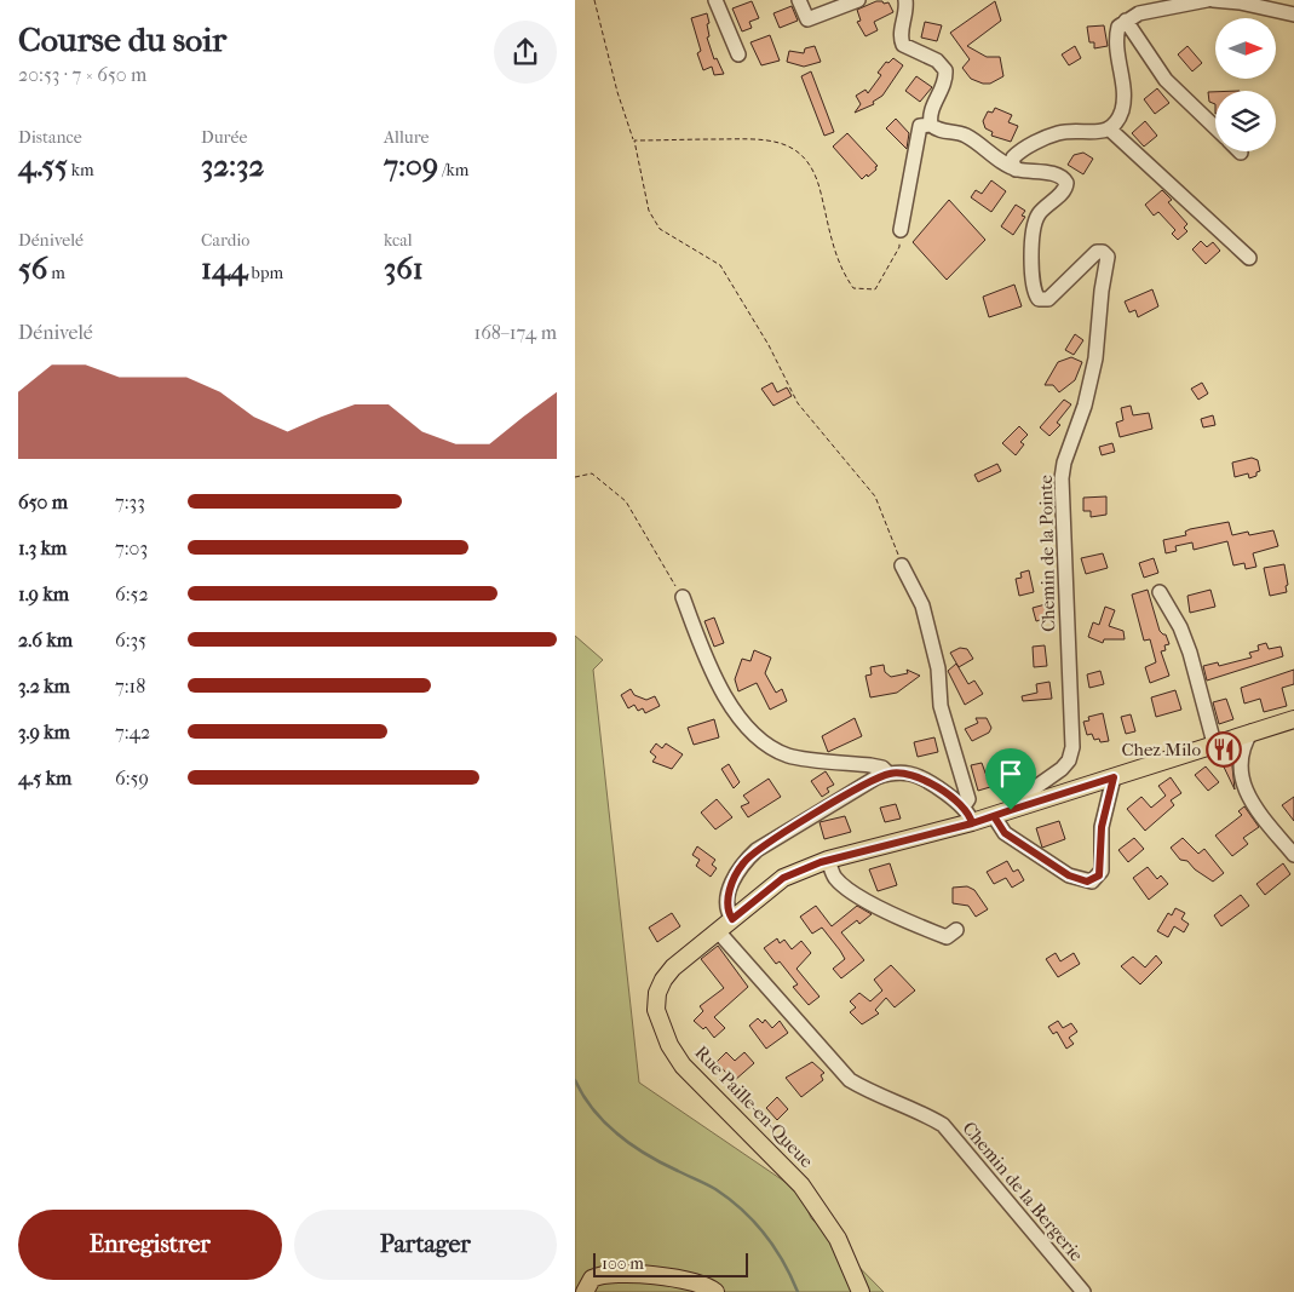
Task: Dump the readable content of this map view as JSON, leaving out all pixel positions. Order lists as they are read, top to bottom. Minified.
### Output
{"streets":{"main road":["Rue Paille-en-Queue"],"street":["Chemin de la Pointe","Chemin de la Bergerie"]},"crossings":[["Chemin de la Pointe","Rue Paille-en-Queue"],["Rue Paille-en-Queue","Chemin de la Bergerie"]],"places":{"restaurant":["Chez Milo"]},"scale_bar":"100 m","north":"right","page":{"heading":["Course du soir","20:53 · 7 × 650 m"],"stats":[["Distance","4.55 km"],["Durée","32:32"],["Allure","7:09 /km"],["Dénivelé","56 m"],["Cardio","144 bpm"],["kcal","361"]],"chart":["Dénivelé","168–174 m"],"list":[{"name":"650 m","note":"7:33"},{"name":"1.3 km","note":"7:03"},{"name":"1.9 km","note":"6:52"},{"name":"2.6 km","note":"6:35"},{"name":"3.2 km","note":"7:18"},{"name":"3.9 km","note":"7:42"},{"name":"4.5 km","note":"6:59"}],"buttons":["Enregistrer","Partager"],"scale":"100 m"}}
